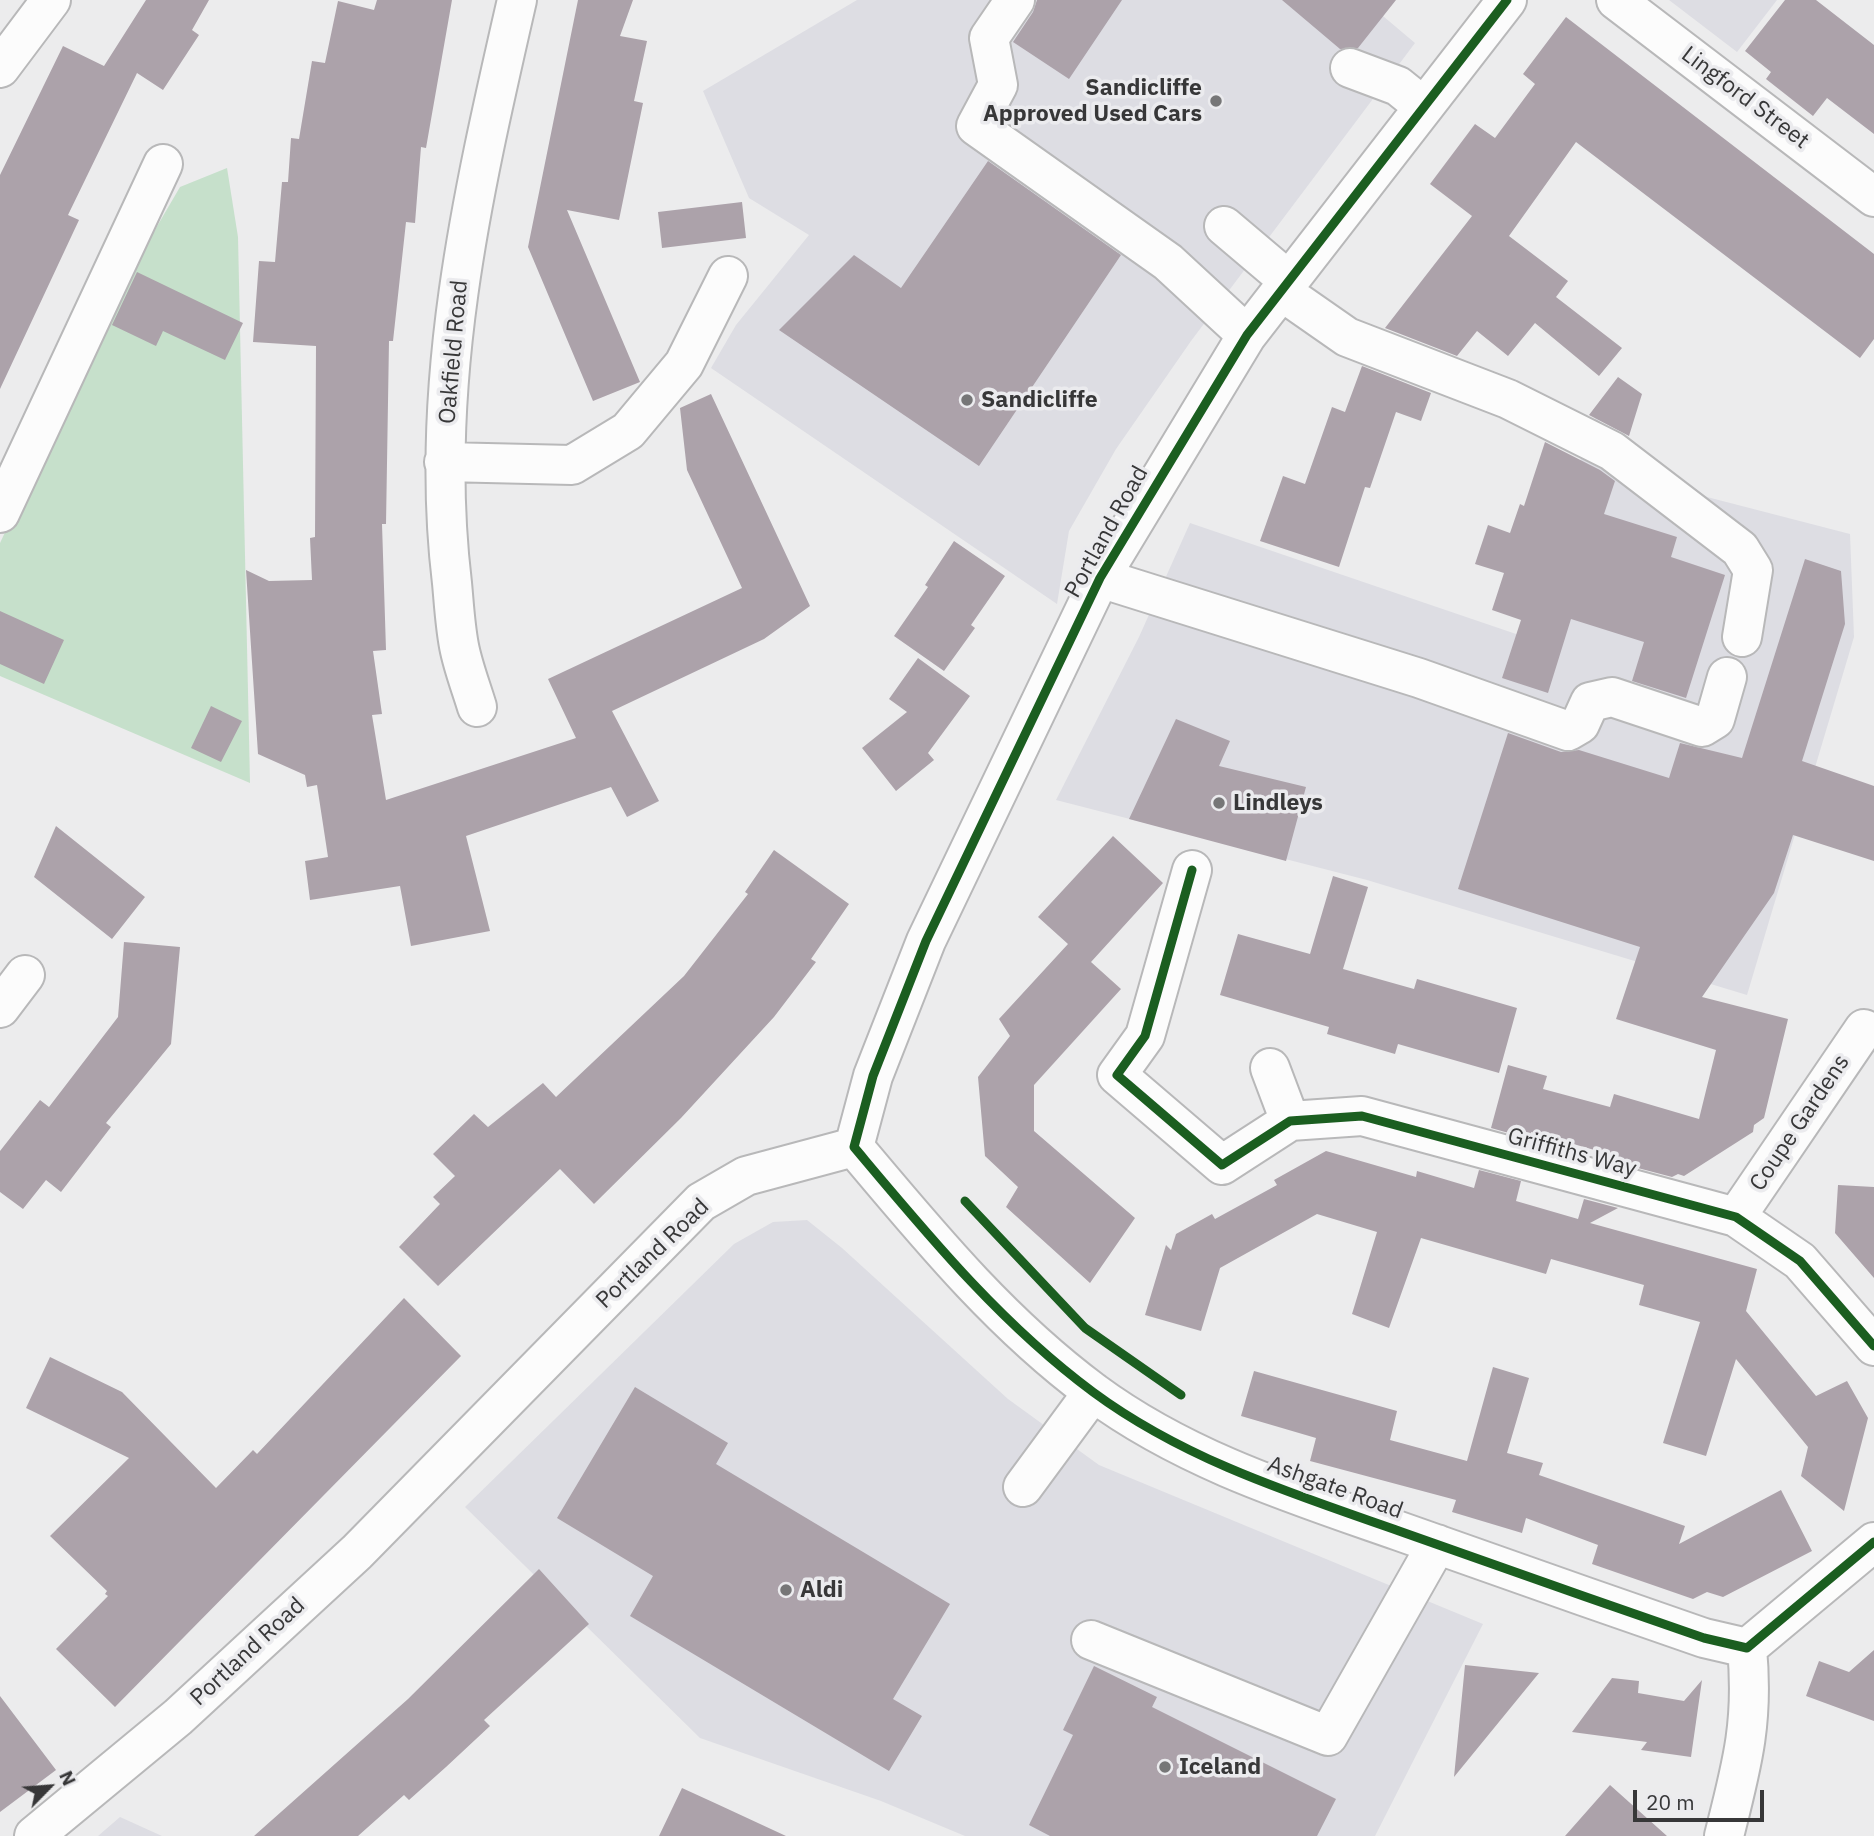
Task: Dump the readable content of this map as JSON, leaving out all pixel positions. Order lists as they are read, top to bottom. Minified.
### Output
{"streets":{"street":["Lingford Street","Oakfield Road","Portland Road","Coupe Gardens","Griffiths Way","Ashgate Road"]},"crossings":[["Portland Road","Ashgate Road"],["Coupe Gardens","Griffiths Way"]],"places":["Sandicliffe Approved Used Cars","Sandicliffe","Lindleys","Aldi","Iceland"],"scale_bar":"20 m","north":"top right"}
